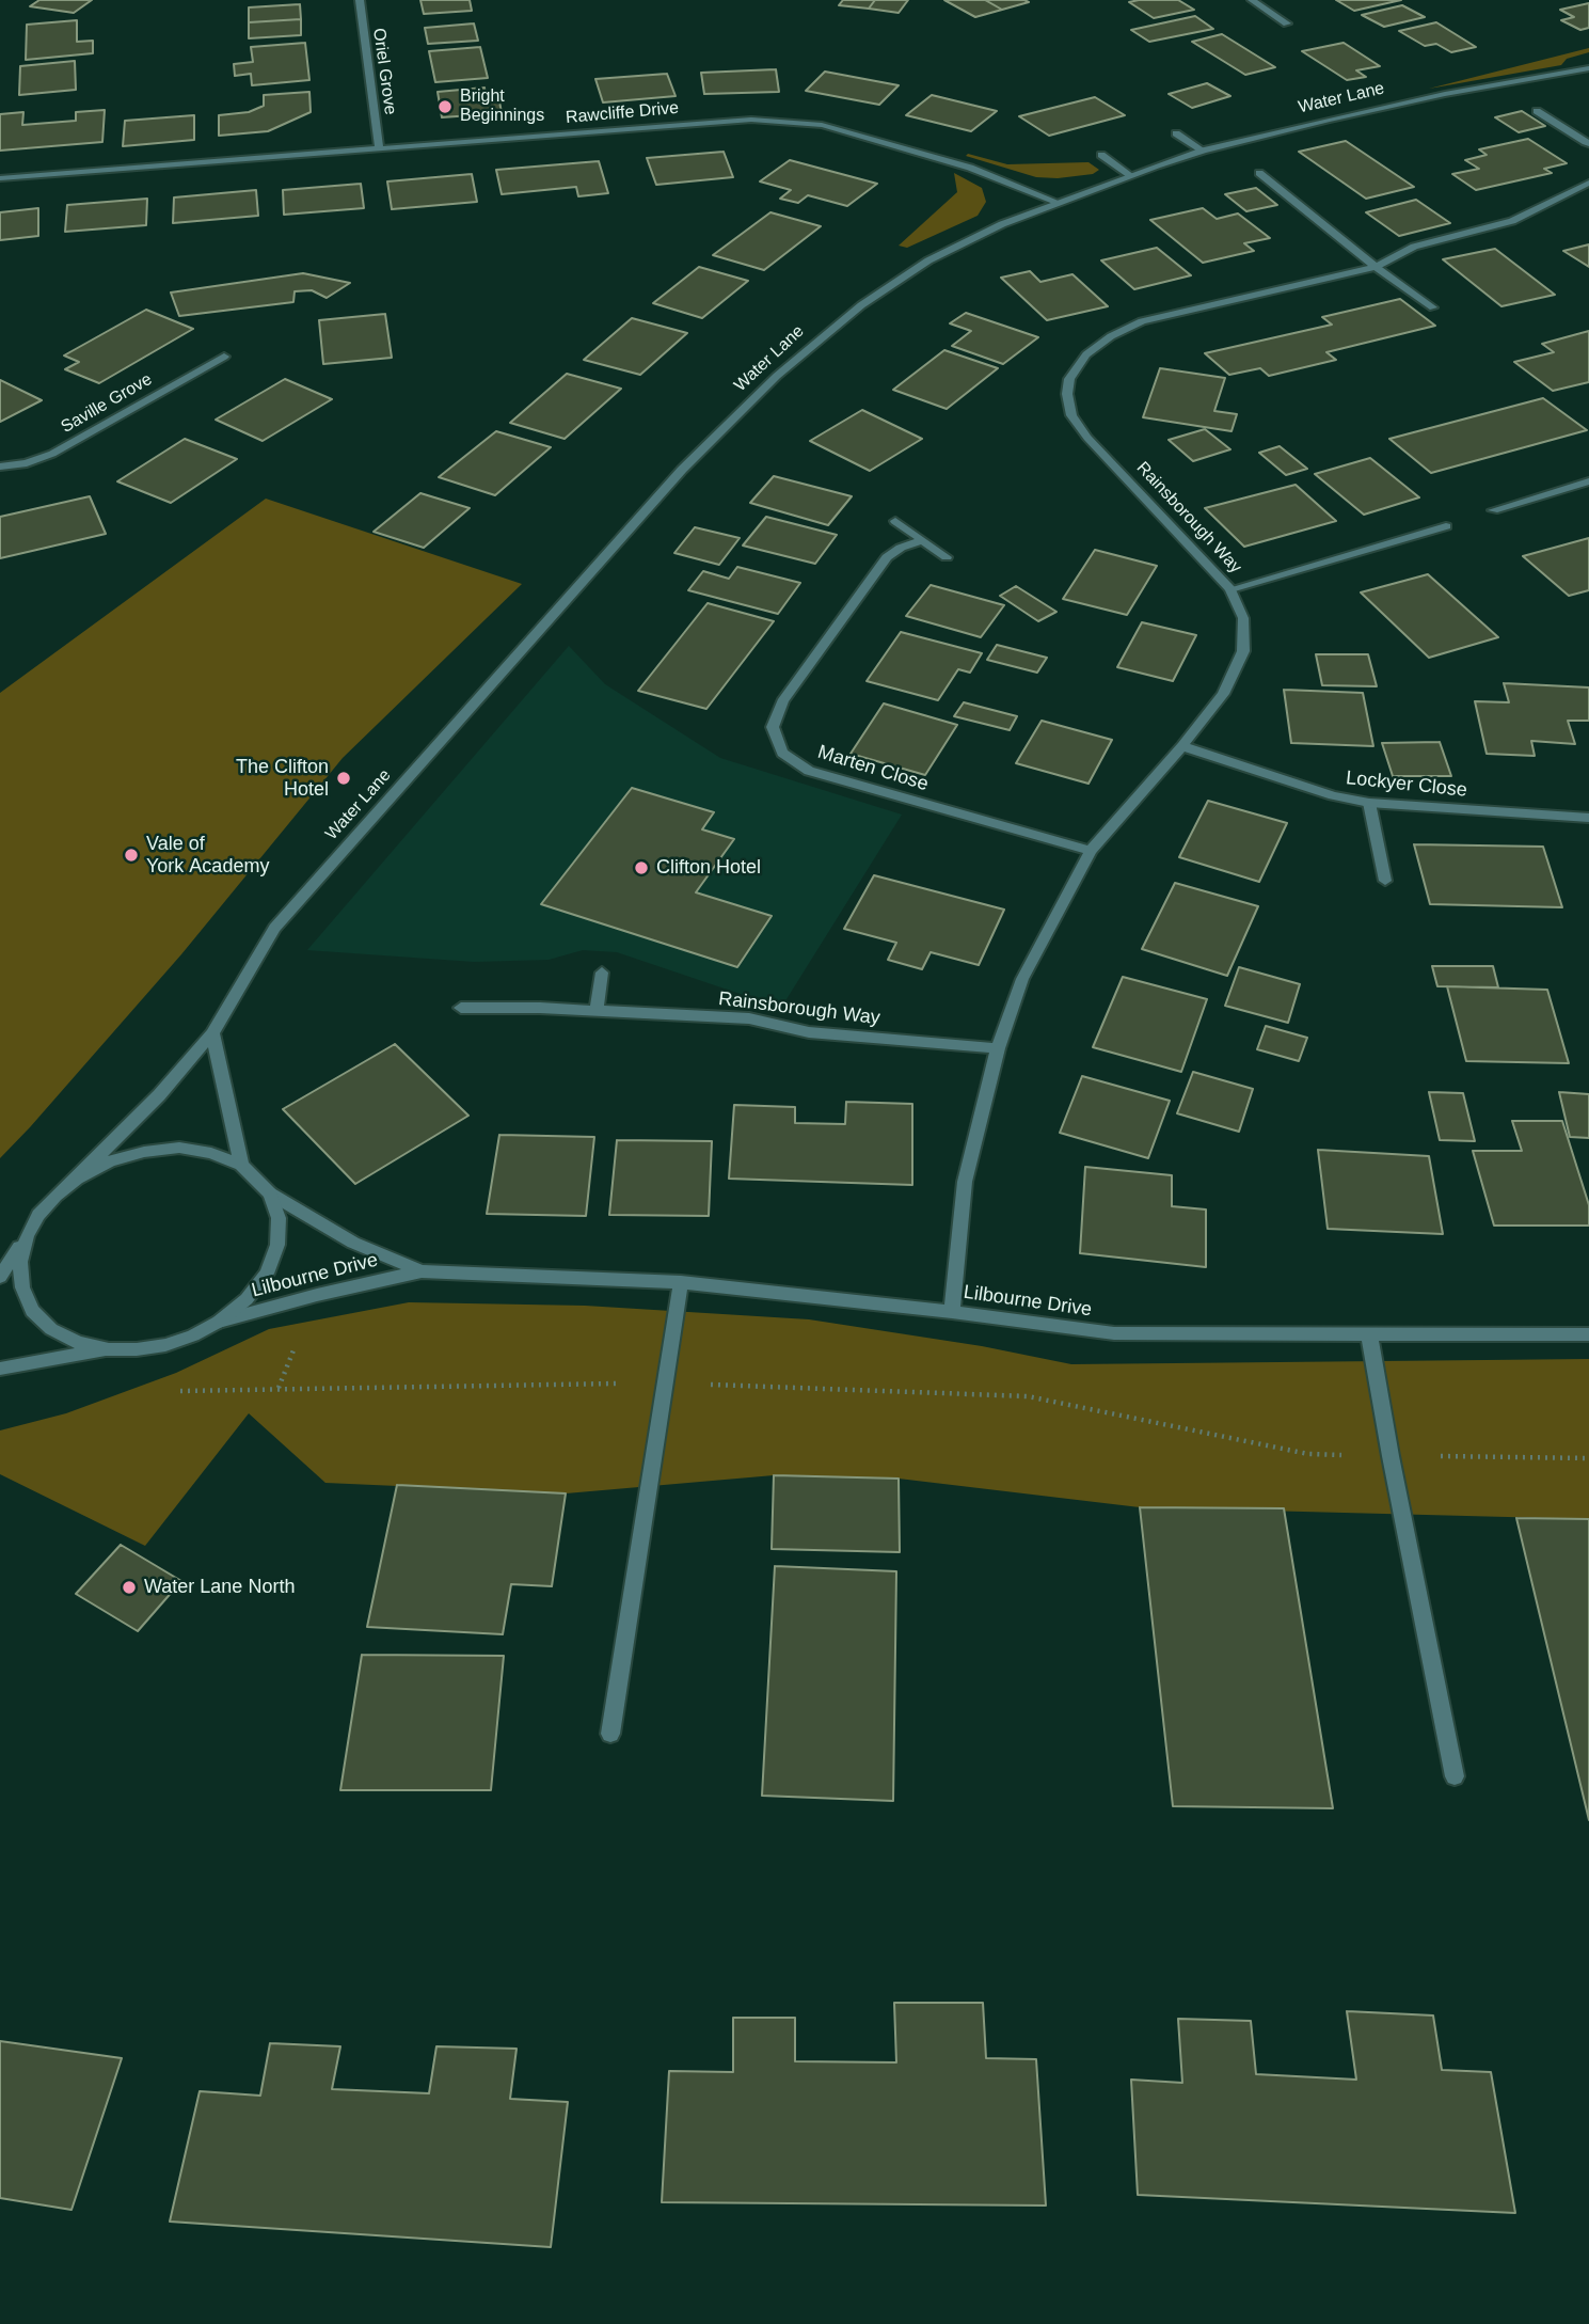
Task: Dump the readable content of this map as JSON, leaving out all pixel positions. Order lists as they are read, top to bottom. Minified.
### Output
{"streets":{"street":["Oriel Grove","Water Lane","Rawcliffe Drive","Saville Grove","Rainsborough Way","Marten Close","Lockyer Close","Lilbourne Drive"]},"crossings":[["Oriel Grove","Rawcliffe Drive"],["Water Lane","Rawcliffe Drive"],["Water Lane","Lilbourne Drive"],["Rainsborough Way","Marten Close"],["Rainsborough Way","Lockyer Close"],["Rainsborough Way","Lilbourne Drive"]],"places":["Bright Beginnings","The Clifton Hotel","Vale of York Academy","Clifton Hotel","Water Lane North"]}
